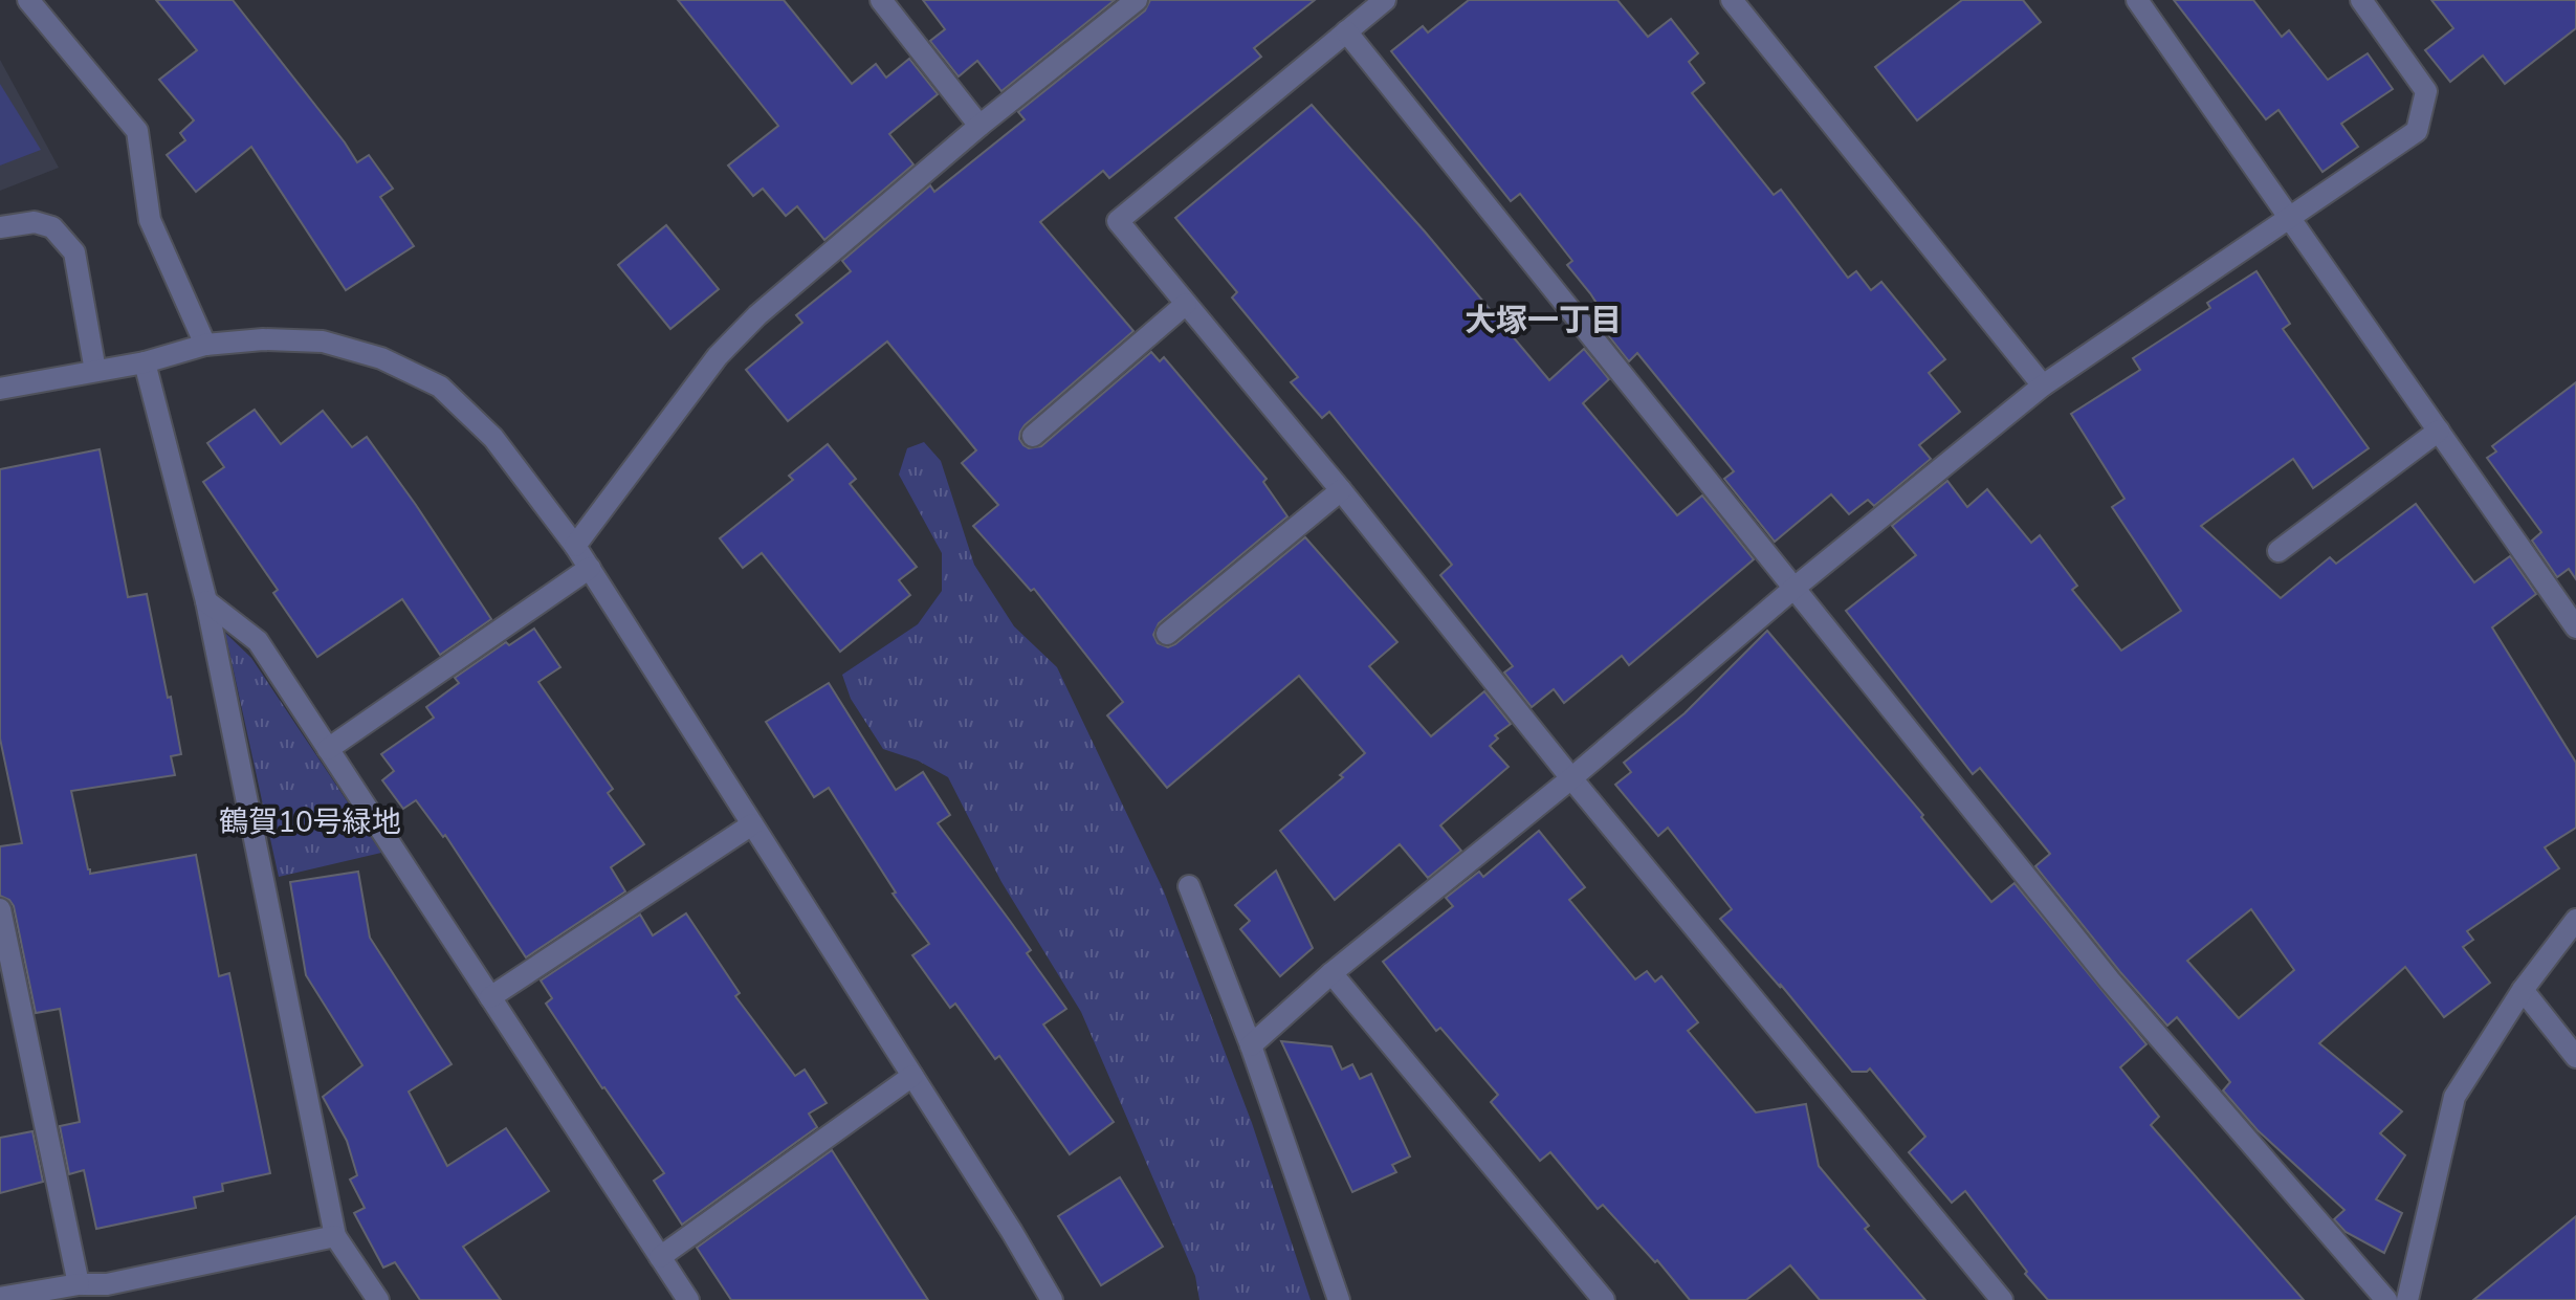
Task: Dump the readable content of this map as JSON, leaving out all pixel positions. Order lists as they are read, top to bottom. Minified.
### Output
{"districts":["大塚一丁目"],"parks":["鶴賀10号緑地"]}
